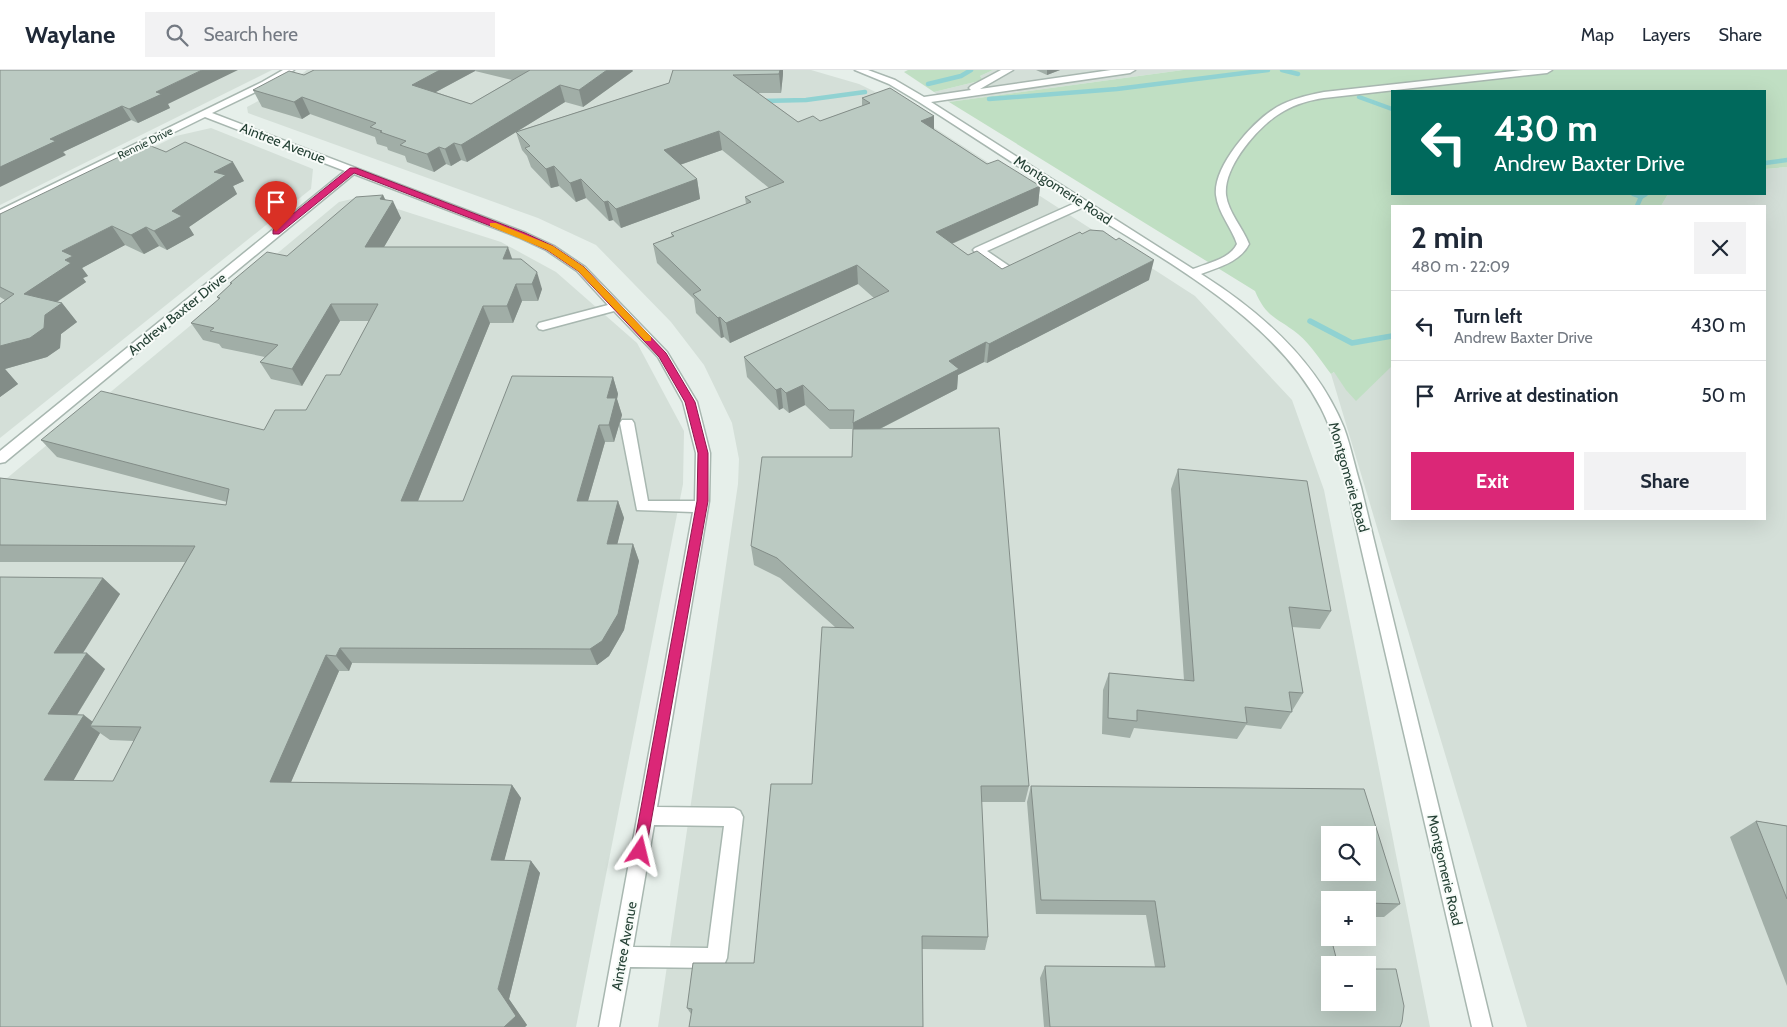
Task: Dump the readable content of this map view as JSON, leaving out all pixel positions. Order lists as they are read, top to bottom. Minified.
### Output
{"streets":{"street":["Rennie Drive","Aintree Avenue","Montgomerie Road","Andrew Baxter Drive"]},"crossings":[["Rennie Drive","Aintree Avenue"],["Aintree Avenue","Andrew Baxter Drive"]],"page":{"header":"Waylane","search":"Search here","nav":["Map","Layers","Share"],"turn":["430 m","Andrew Baxter Drive"],"heading":["2 min","480 m · 22:09"],"list":[{"name":"Turn left","note":"Andrew Baxter Drive","value":"430 m"},{"name":"Arrive at destination","value":"50 m"}],"buttons":["Exit","Share"],"map_buttons":["+","−"]}}
